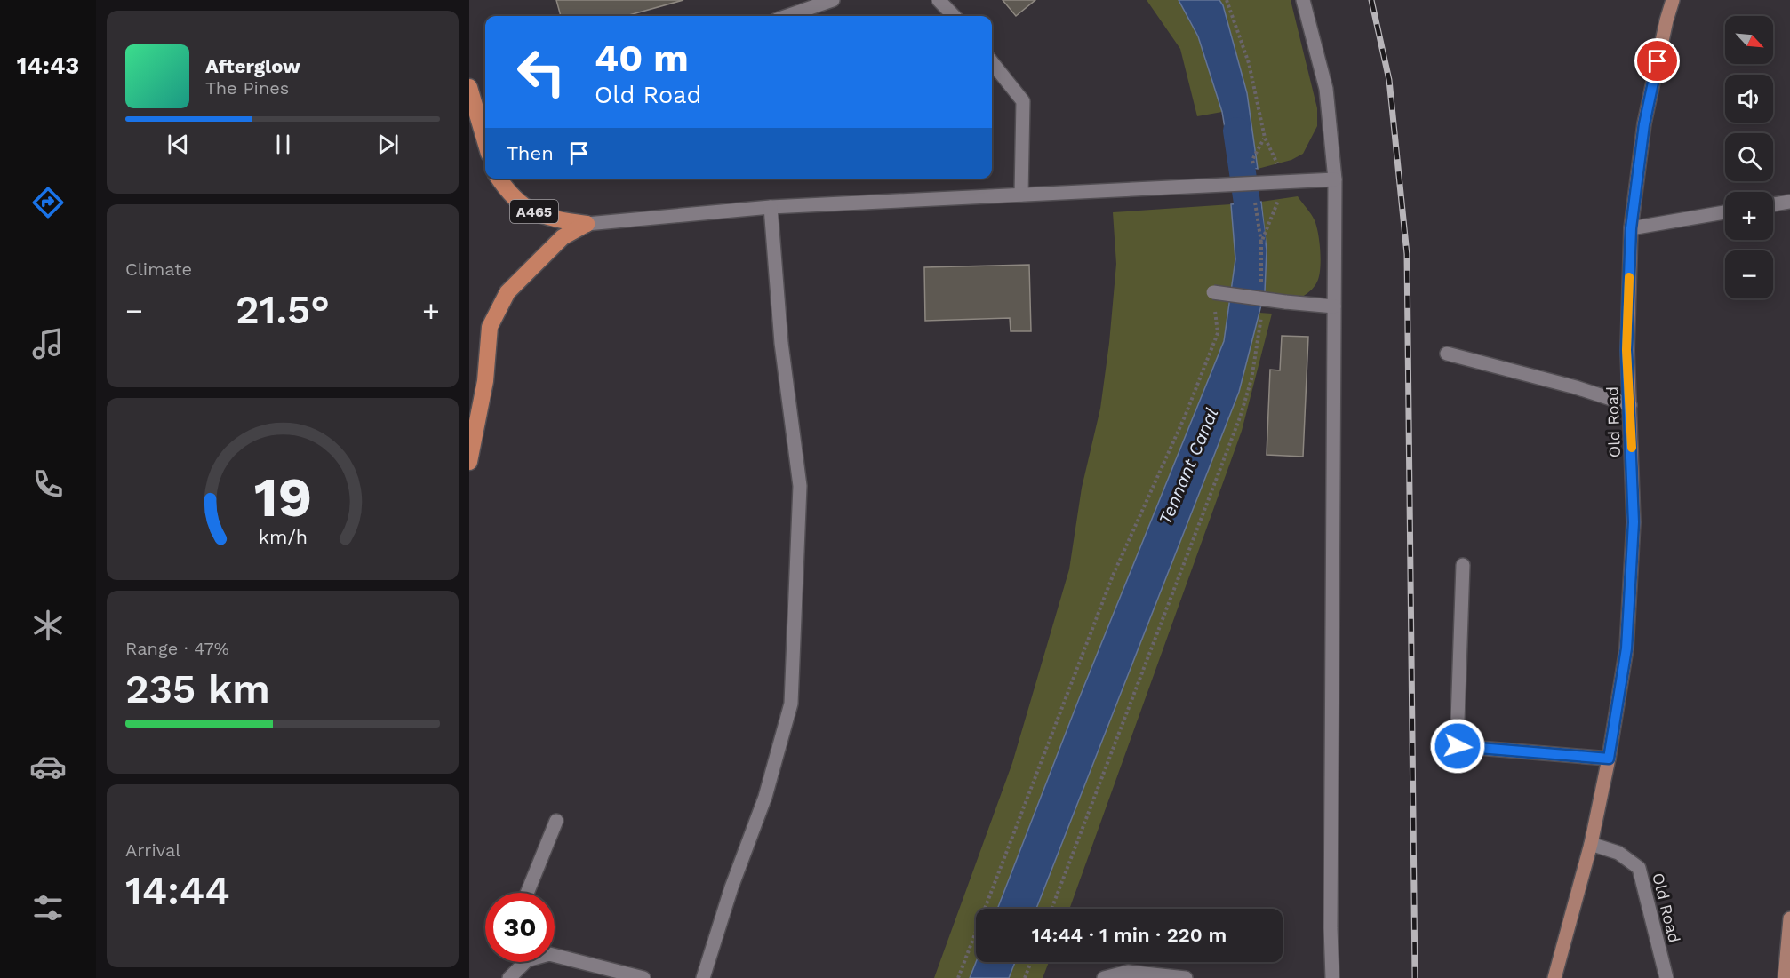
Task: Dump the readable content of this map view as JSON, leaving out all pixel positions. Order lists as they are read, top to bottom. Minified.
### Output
{"streets":{"highway":["A465"],"main road":["Old Road"]},"water":["Tennant Canal"],"north":"bottom right","page":{"tabs":"14:43","map_buttons":["+","−"],"turn":["40 m","Old Road"],"song":["Afterglow","The Pines"],"then":"Then","tile":["Climate",["Range · 47%","235 km"],["Arrival","14:44"]],"heat":["−","21.5°","+"],"limit":"30","trip":"14:44 · 1 min · 220 m","gauge":["19","km/h"]}}
